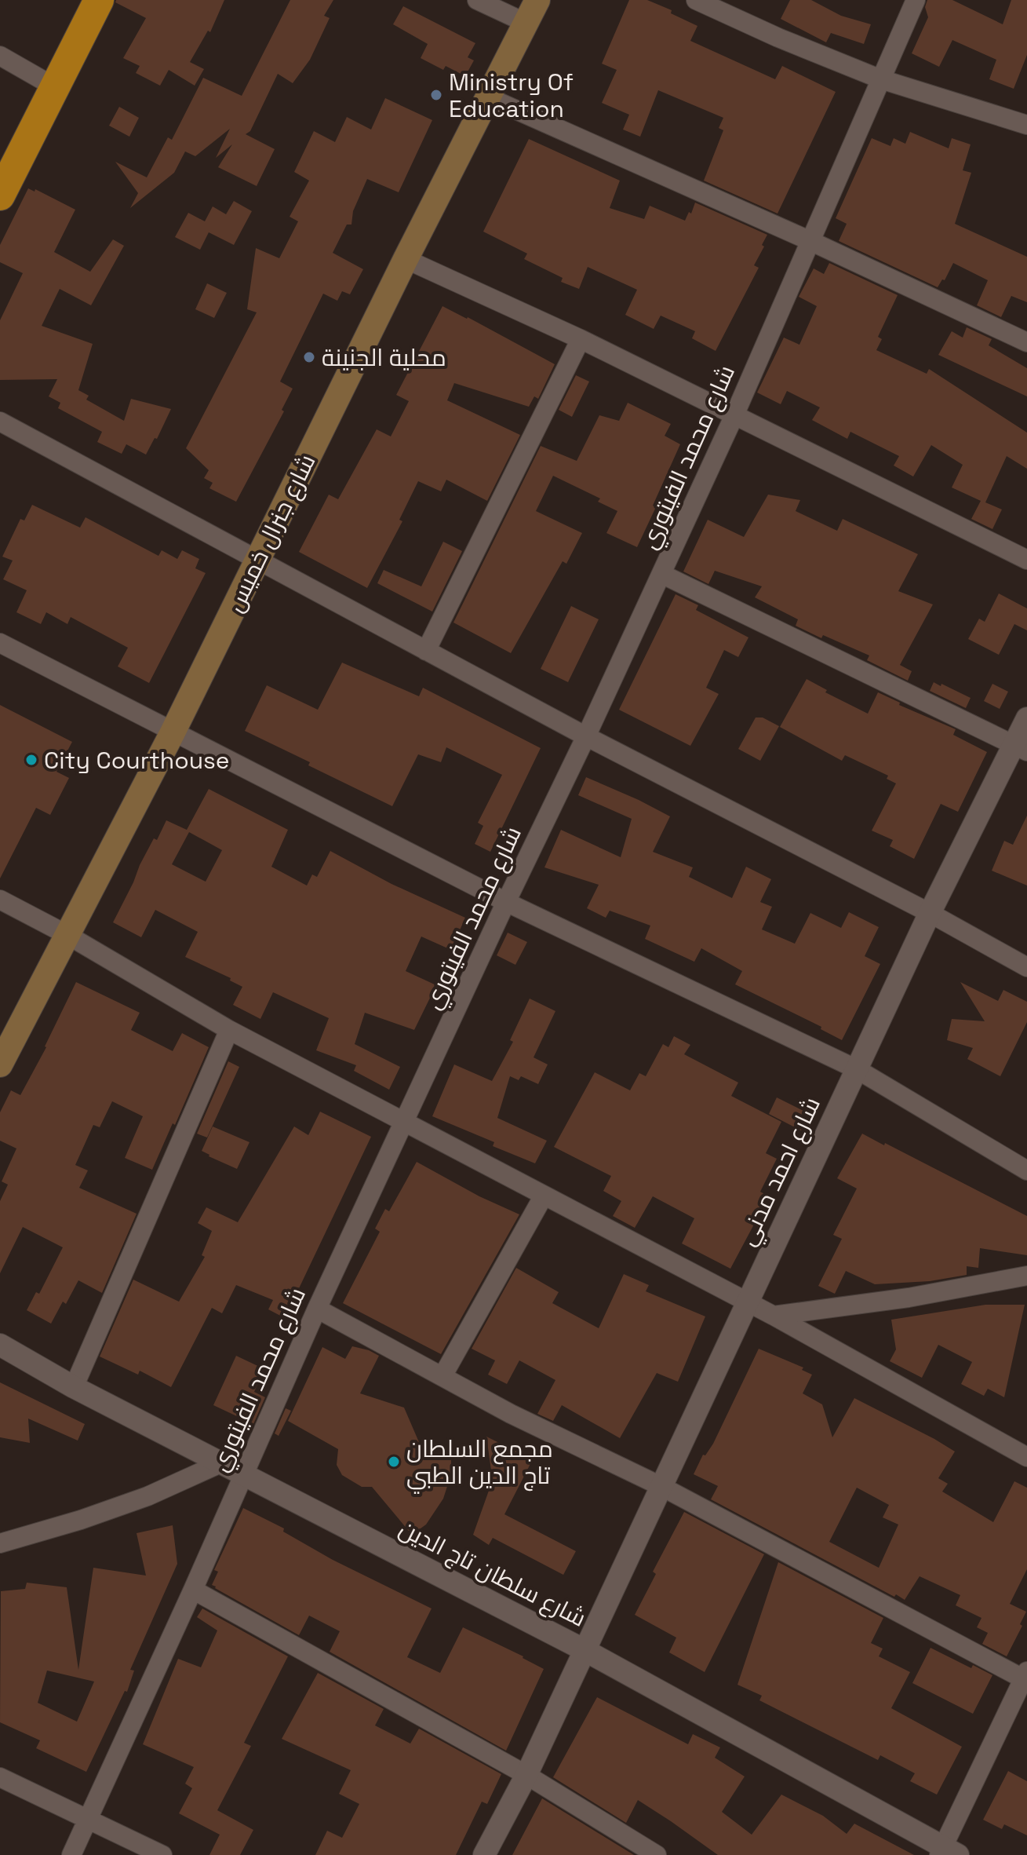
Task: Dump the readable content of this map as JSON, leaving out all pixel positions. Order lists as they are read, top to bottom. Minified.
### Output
{"streets":{"main road":["شارع جنرال خميس"],"street":["شارع محمد الفيتوري","شارع احمد مدني","شارع سلطان تاج الدين"]},"crossings":[["شارع محمد الفيتوري","شارع سلطان تاج الدين"],["شارع احمد مدني","شارع سلطان تاج الدين"]],"places":["Ministry Of Education","محلية الجنينة","City Courthouse","مجمع السلطان تاج الدين الطبي"]}
